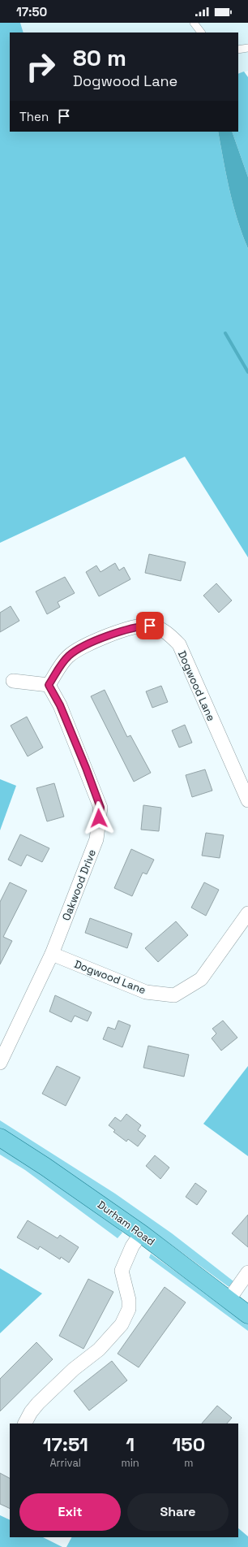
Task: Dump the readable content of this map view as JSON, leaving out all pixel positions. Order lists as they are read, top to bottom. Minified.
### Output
{"streets":{"main road":["Durham Road"],"street":["Dogwood Lane","Oakwood Drive"]},"crossings":[["Dogwood Lane","Oakwood Drive"]],"page":{"status":"17:50","turn":["80 m","Dogwood Lane"],"then":"Then","eta":["17:51","Arrival","1","min","150","m"],"buttons":["Exit","Share"]}}
